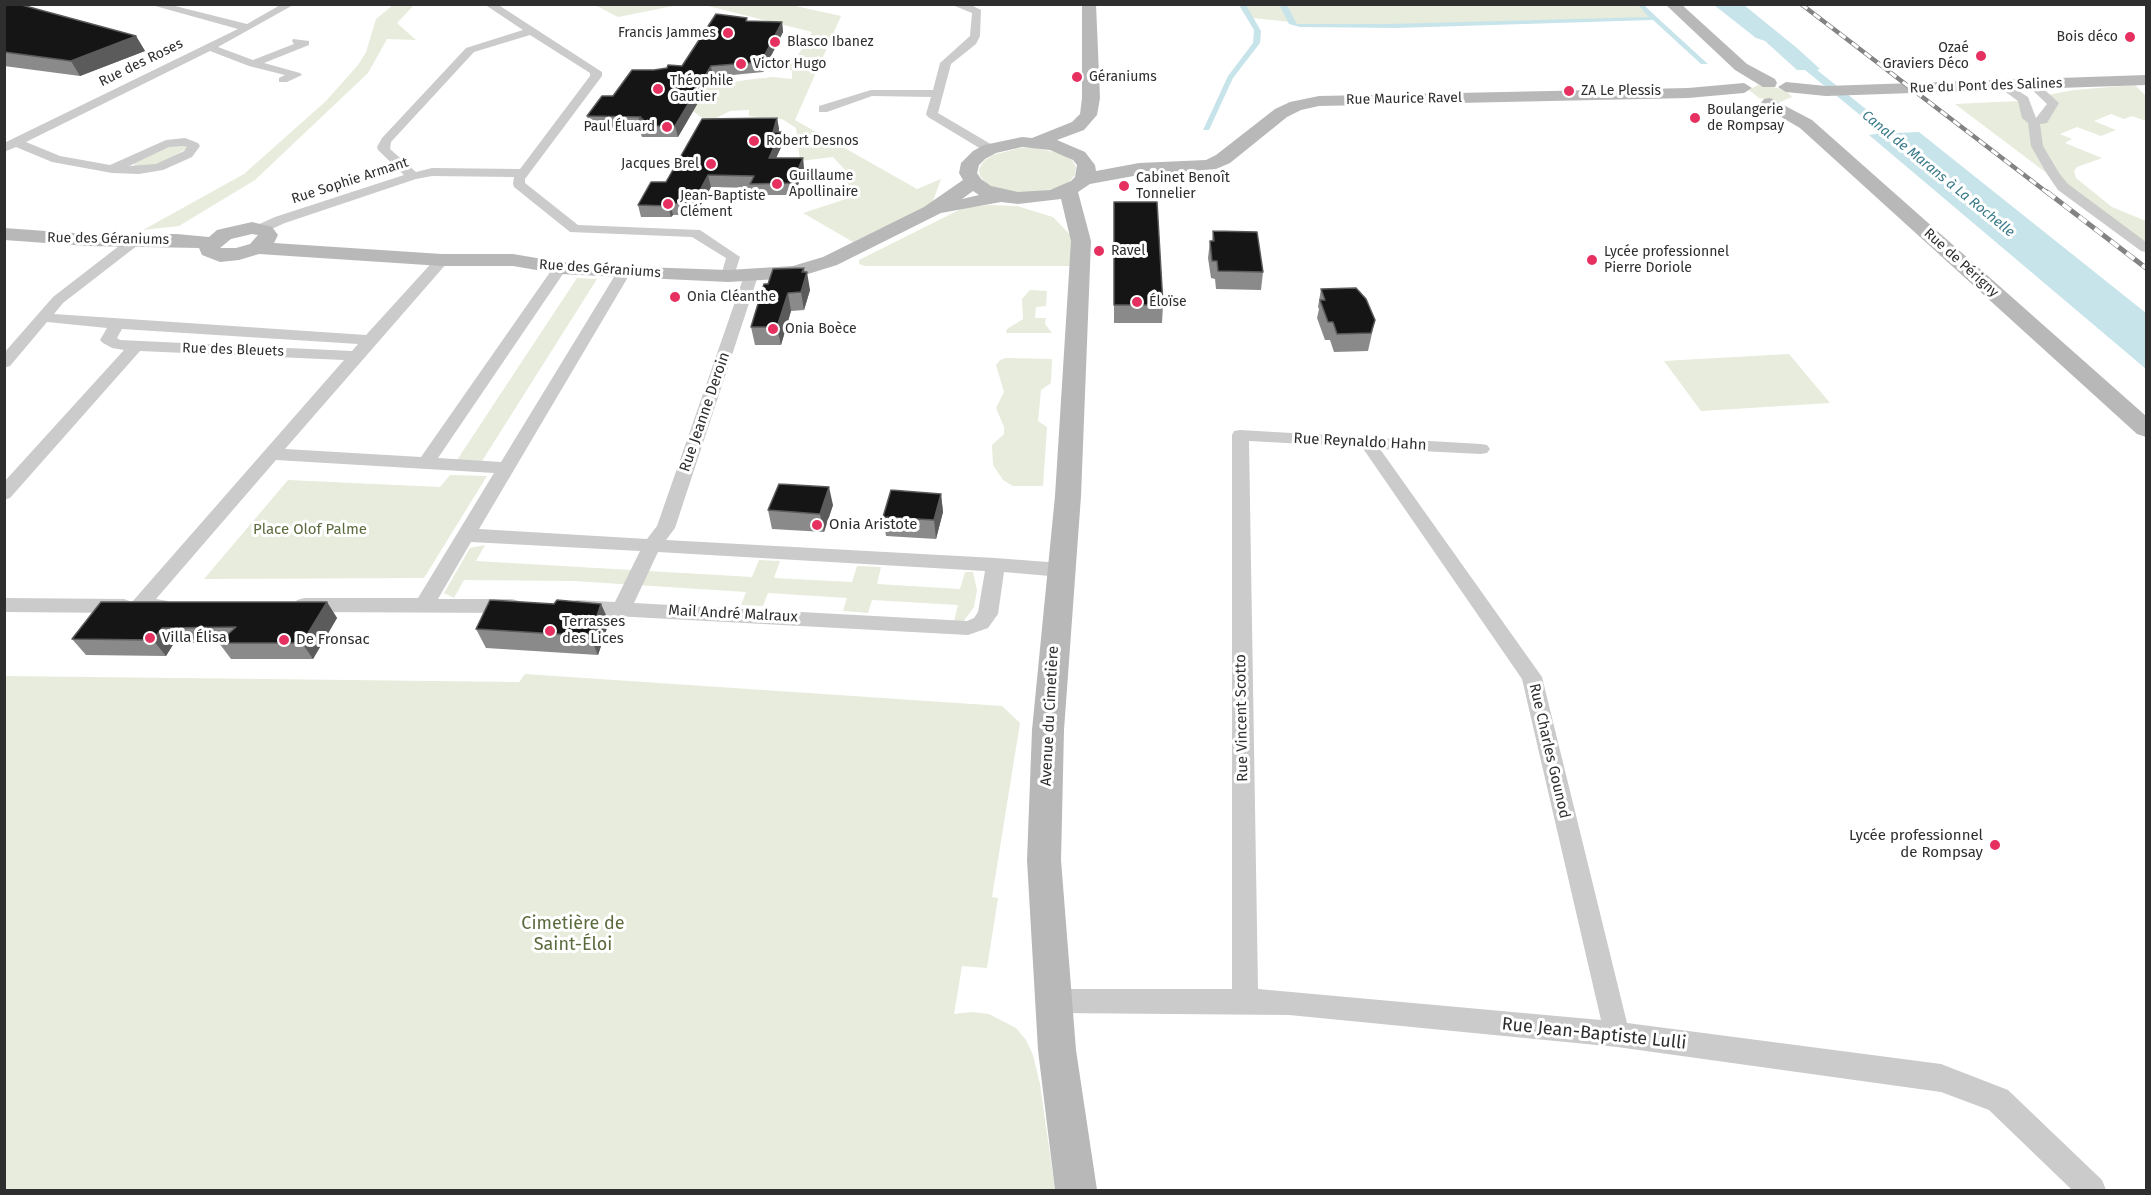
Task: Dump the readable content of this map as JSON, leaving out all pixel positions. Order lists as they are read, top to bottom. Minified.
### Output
{"streets":{"street":["Rue des Roses","Rue du Pont des Salines","Rue Maurice Ravel","Rue Sophie Armant","Rue des Géraniums","Rue de Périgny","Rue des Bleuets","Rue Jeanne Deroin","Rue Reynaldo Hahn","Mail André Malraux","Avenue du Cimetière","Rue Vincent Scotto","Rue Charles Gounod","Rue Jean-Baptiste Lulli"]},"crossings":[["Rue du Pont des Salines","Rue Maurice Ravel"],["Rue du Pont des Salines","Rue de Périgny"],["Rue Maurice Ravel","Rue des Géraniums"],["Rue Maurice Ravel","Rue de Périgny"],["Rue Maurice Ravel","Avenue du Cimetière"],["Rue Sophie Armant","Rue des Géraniums"],["Rue des Géraniums","Rue Jeanne Deroin"],["Rue Jeanne Deroin","Mail André Malraux"],["Rue Reynaldo Hahn","Rue Vincent Scotto"],["Rue Reynaldo Hahn","Rue Charles Gounod"],["Avenue du Cimetière","Rue Jean-Baptiste Lulli"],["Rue Vincent Scotto","Rue Jean-Baptiste Lulli"],["Rue Charles Gounod","Rue Jean-Baptiste Lulli"]],"water":["Canal de Marans à La Rochelle"],"parks":["Place Olof Palme","Cimetière de Saint-Éloi"],"places":["Francis Jammes","Bois déco","Blasco Ibanez","Ozaé Graviers Déco","Victor Hugo","Géraniums","Théophile Gautier","ZA Le Plessis","Boulangerie de Rompsay","Paul Éluard","Robert Desnos","Jacques Brel","Guillaume Apollinaire","Cabinet Benoît Tonnelier","Jean-Baptiste Clément","Ravel","Lycée professionnel Pierre Doriole","Onia Cléanthe","Éloïse","Onia Boèce","Onia Aristote","Terrasses des Lices","Villa Élisa","De Fronsac","Lycée professionnel de Rompsay"]}
